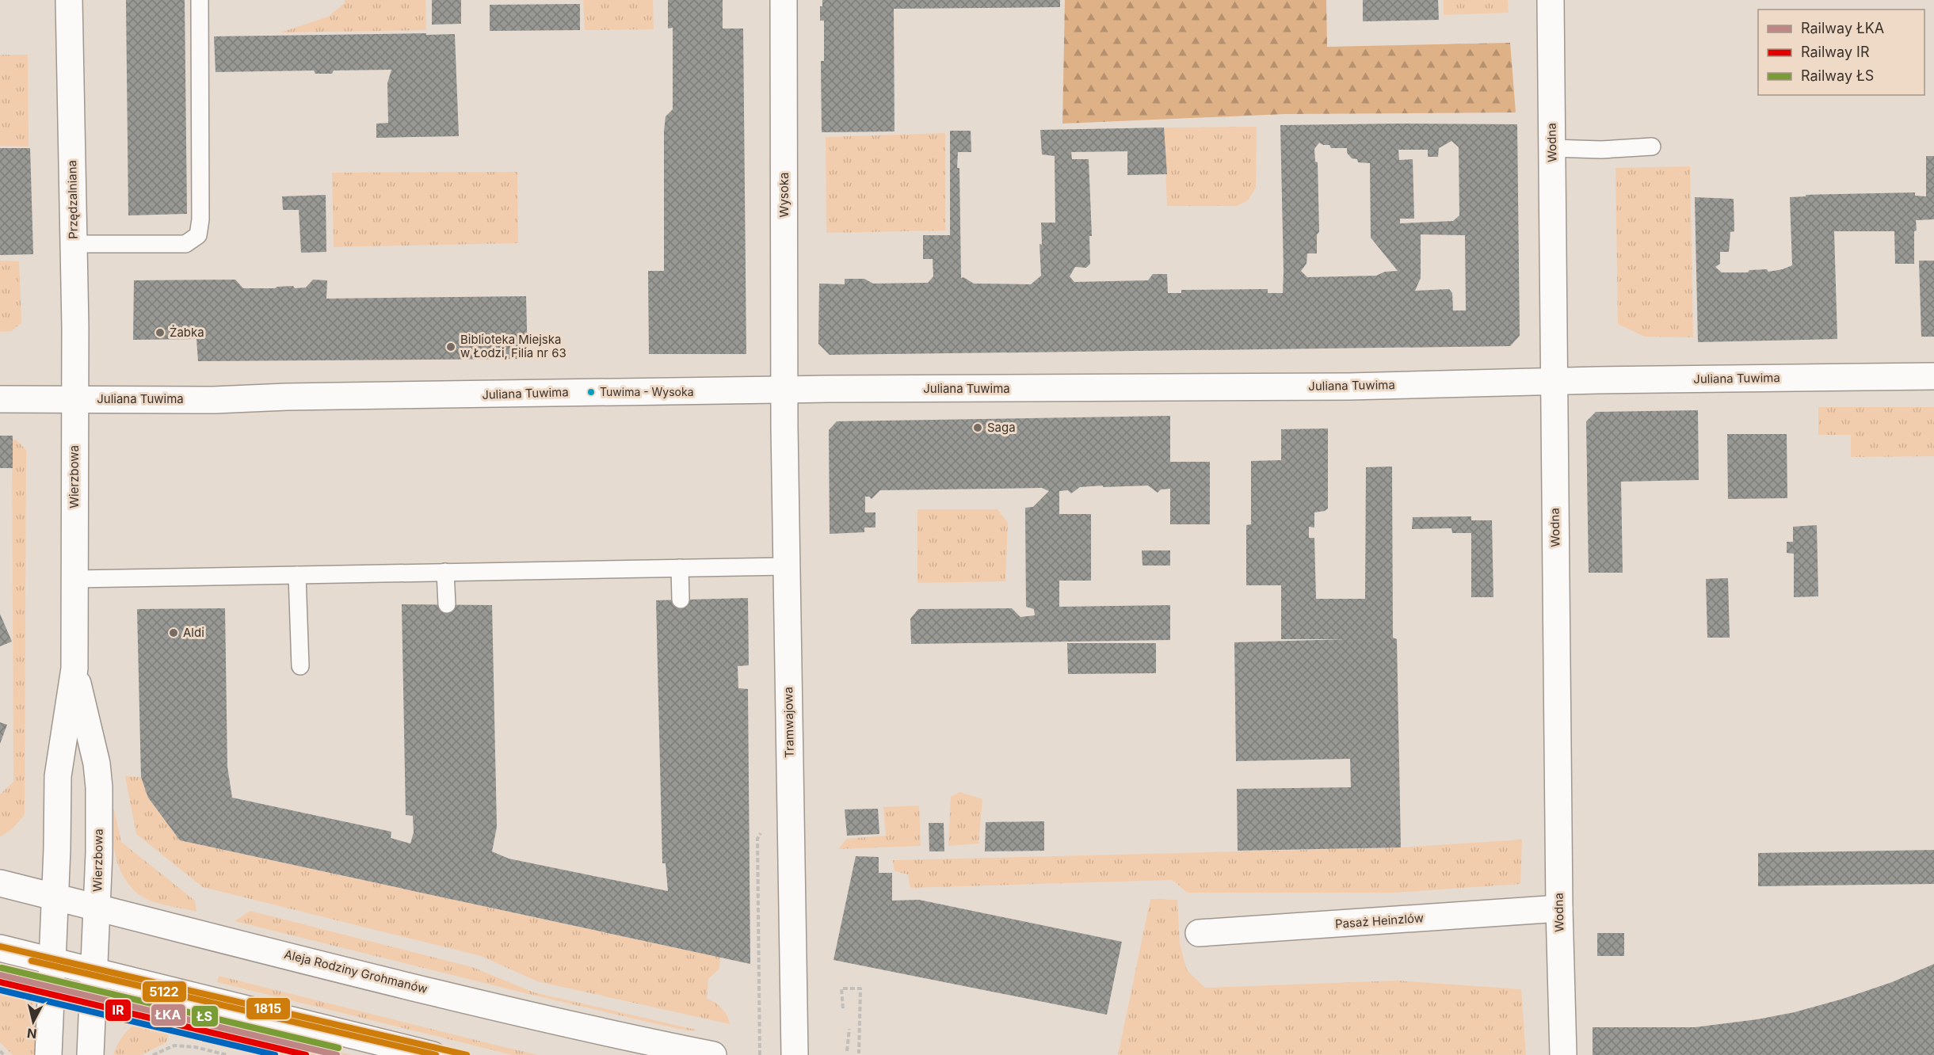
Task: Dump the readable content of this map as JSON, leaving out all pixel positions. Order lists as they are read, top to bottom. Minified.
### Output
{"streets":{"street":["Wodna","Wysoka","Przędzalniana","Juliana Tuwima","Wierzbowa","Tramwajowa","Pasaż Heinzlów","Aleja Rodziny Grohmanów"]},"crossings":[["Wodna","Juliana Tuwima"],["Wodna","Pasaż Heinzlów"],["Wysoka","Juliana Tuwima"],["Wysoka","Tramwajowa"],["Przędzalniana","Juliana Tuwima"],["Przędzalniana","Wierzbowa"],["Juliana Tuwima","Wierzbowa"],["Juliana Tuwima","Tramwajowa"],["Wierzbowa","Aleja Rodziny Grohmanów"]],"places":["Żabka","Biblioteka Miejska w Łodzi, Filia nr 63","Tuwima - Wysoka","Saga","Aldi"],"lines":["transit line 1815","transit line 5122","rail line ŁS","rail line ŁKA","rail line IR"],"legend":["Railway ŁKA","Railway IR","Railway ŁS"],"north":"bottom"}
